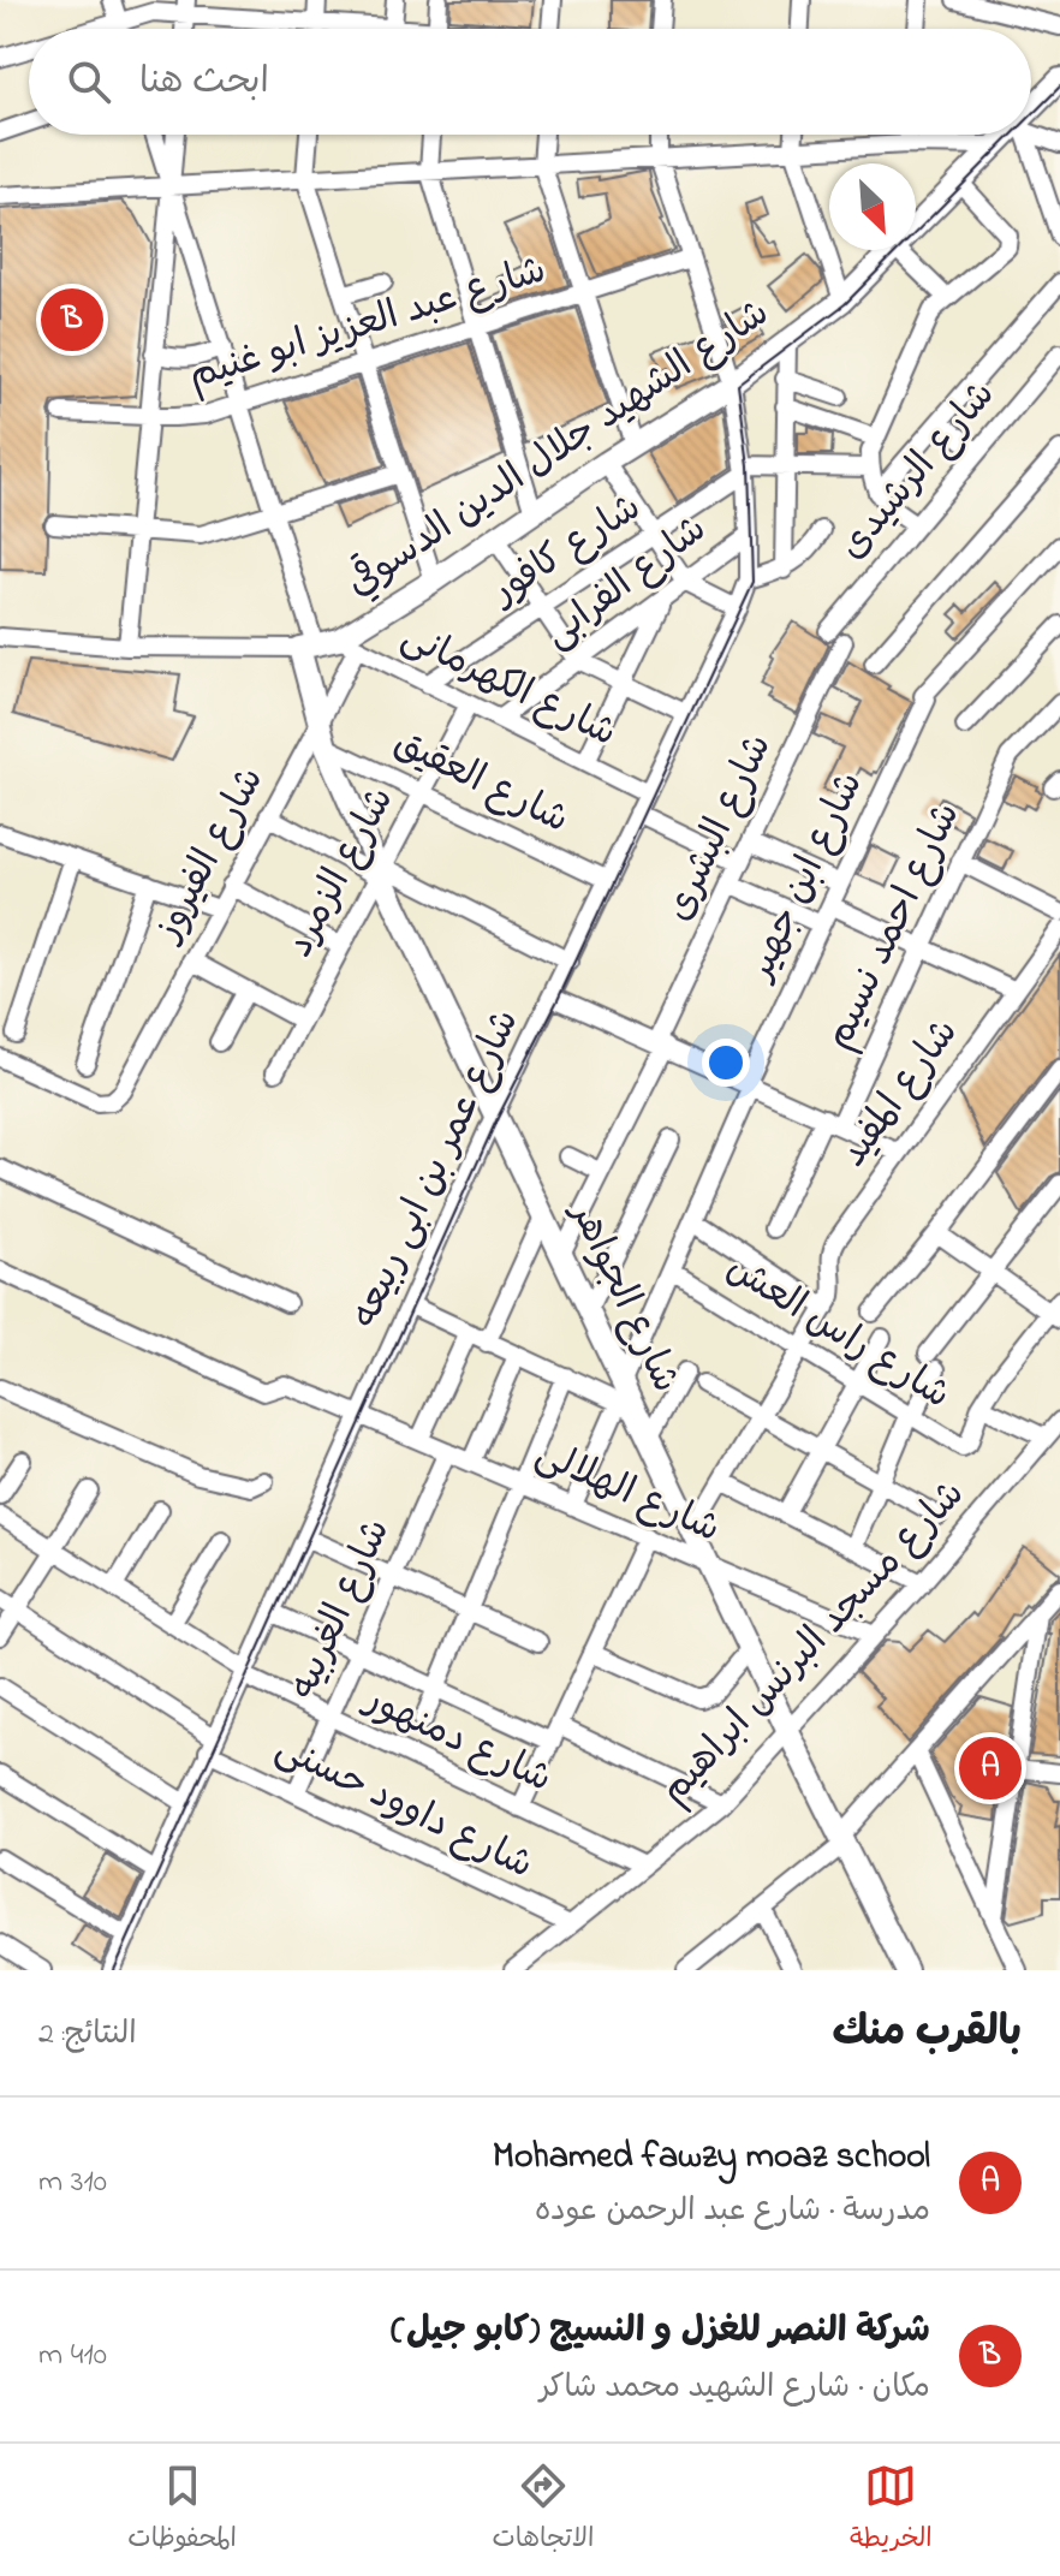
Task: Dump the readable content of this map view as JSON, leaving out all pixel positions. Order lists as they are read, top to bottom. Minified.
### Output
{"streets":{"main road":["شارع الشهيد جلال الدين الدسوقي","شارع الجواهر"],"street":["شارع عبد العزيز ابو غنيم","شارع الرشيدى","شارع كافور","شارع الفرابى","شارع الكهرمانى","شارع العقيق","شارع البشرى","شارع الفيروز","شارع الزمرد","شارع ابن جهير","شارع احمد نسيم","شارع المفيد","شارع عمر بن ابى ربيعه","شارع راس العش","شارع الهلالى","شارع الغربيه","شارع مسجد البرنس ابراهيم","شارع دمنهور","شارع داوود حسنى"]},"crossings":[["شارع عبد العزيز ابو غنيم","شارع عمر بن ابى ربيعه"],["شارع الشهيد جلال الدين الدسوقي","شارع الكهرمانى"],["شارع الشهيد جلال الدين الدسوقي","شارع الفيروز"],["شارع الشهيد جلال الدين الدسوقي","شارع عمر بن ابى ربيعه"],["شارع الشهيد جلال الدين الدسوقي","شارع الجواهر"],["شارع كافور","شارع الكهرمانى"],["شارع كافور","شارع عمر بن ابى ربيعه"],["شارع الفرابى","شارع الكهرمانى"],["شارع الفرابى","شارع عمر بن ابى ربيعه"],["شارع الكهرمانى","شارع الفيروز"],["شارع الكهرمانى","شارع الزمرد"],["شارع الكهرمانى","شارع عمر بن ابى ربيعه"],["شارع العقيق","شارع الفيروز"],["شارع العقيق","شارع الزمرد"],["شارع العقيق","شارع عمر بن ابى ربيعه"],["شارع العقيق","شارع الجواهر"],["شارع البشرى","شارع الجواهر"],["شارع الفيروز","شارع الجواهر"],["شارع الزمرد","شارع الجواهر"],["شارع ابن جهير","شارع الجواهر"],["شارع ابن جهير","شارع راس العش"],["شارع ابن جهير","شارع الهلالى"],["شارع عمر بن ابى ربيعه","شارع الجواهر"],["شارع عمر بن ابى ربيعه","شارع الهلالى"],["شارع عمر بن ابى ربيعه","شارع دمنهور"],["شارع عمر بن ابى ربيعه","شارع داوود حسنى"],["شارع الجواهر","شارع الهلالى"],["شارع الجواهر","شارع مسجد البرنس ابراهيم"],["شارع الهلالى","شارع الغربيه"],["شارع الهلالى","شارع مسجد البرنس ابراهيم"],["شارع الغربيه","شارع دمنهور"],["شارع الغربيه","شارع داوود حسنى"],["شارع مسجد البرنس ابراهيم","شارع دمنهور"],["شارع مسجد البرنس ابراهيم","شارع داوود حسنى"]],"north":"bottom right","page":{"search":"ابحث هنا","pins":["B","A"],"heading":["بالقرب منك","النتائج: 2"],"list":[{"mark":"A","name":"Mohamed fawzy moaz school","note":"مدرسة · شارع عبد الرحمن عوده","value":"310 m"},{"mark":"B","name":"شركة النصر للغزل و النسيج (كابو جيل)","note":"مكان · شارع الشهيد محمد شاكر","value":"410 m"}],"nav":["الخريطة","الاتجاهات","المحفوظات"]}}
